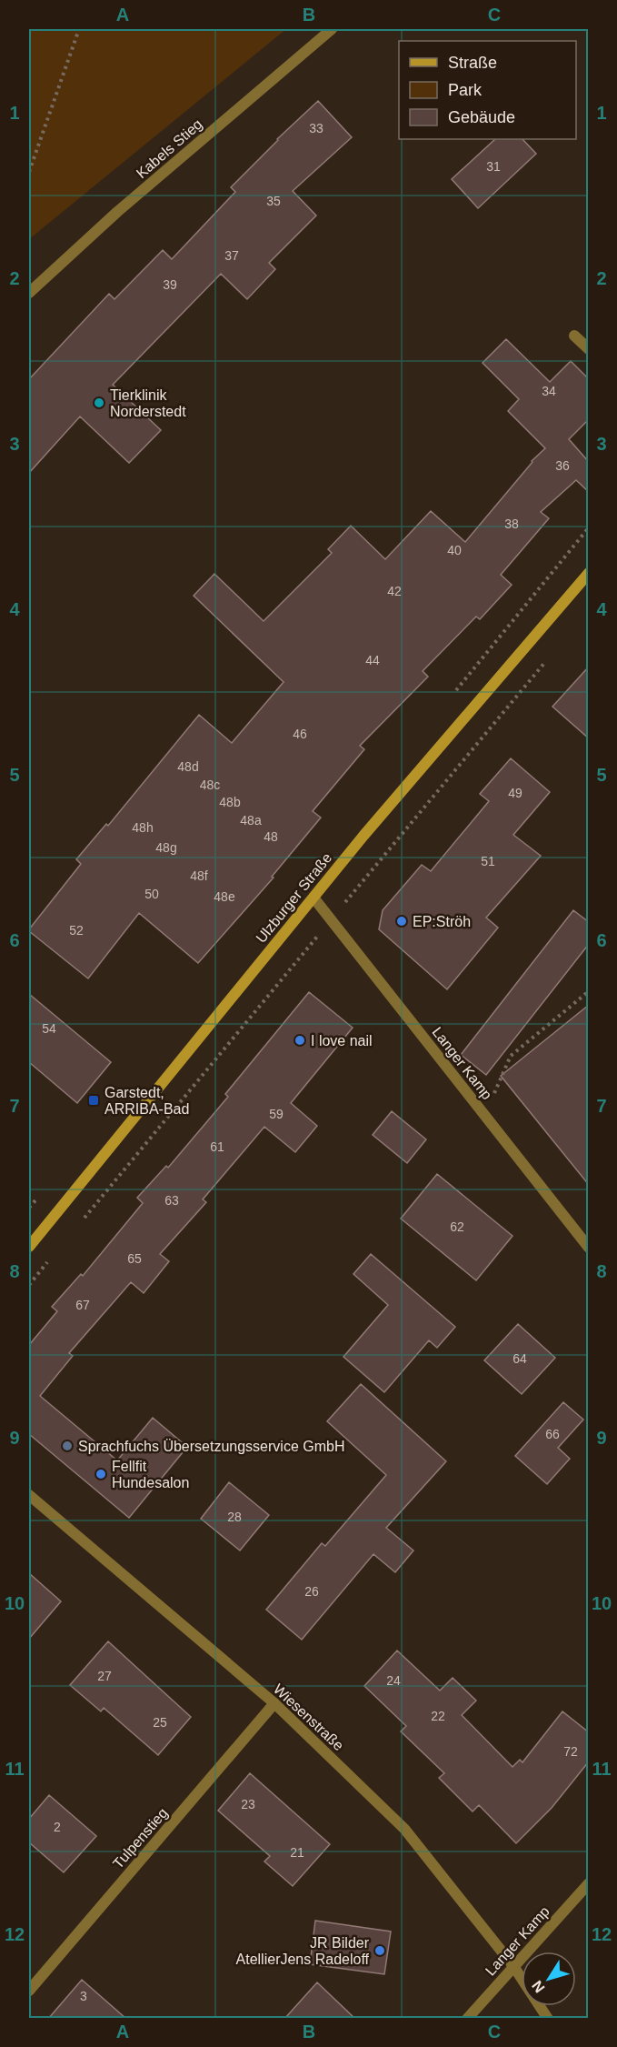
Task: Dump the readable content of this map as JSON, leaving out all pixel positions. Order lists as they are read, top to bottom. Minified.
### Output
{"streets":{"main road":["Ulzburger Straße"],"street":["Kabels Stieg","Langer Kamp","Wiesenstraße","Tulpenstieg"]},"crossings":[["Ulzburger Straße","Langer Kamp"],["Langer Kamp","Wiesenstraße"],["Wiesenstraße","Tulpenstieg"]],"places":{"other":["Tierklinik Norderstedt","EP:Ströh","I love nail","Sprachfuchs Übersetzungsservice GmbH","Fellfit Hundesalon","JR Bilder AtellierJens Radeloff"],"transit":["Garstedt, ARRIBA-Bad"]},"house_numbers":["33","31","35","37","39","34","36","38","40","42","44","46","48d","48c","49","48b","48a","48h","48","48g","51","48f","50","48e","52","54","59","61","63","62","65","67","64","66","28","26","27","24","22","25","72","23","2","21","3"],"legend":["Straße","Park","Gebäude"],"north":"bottom left","grid":{"columns":["A","B","C"],"rows":["1","2","3","4","5","6","7","8","9","10","11","12"]}}
